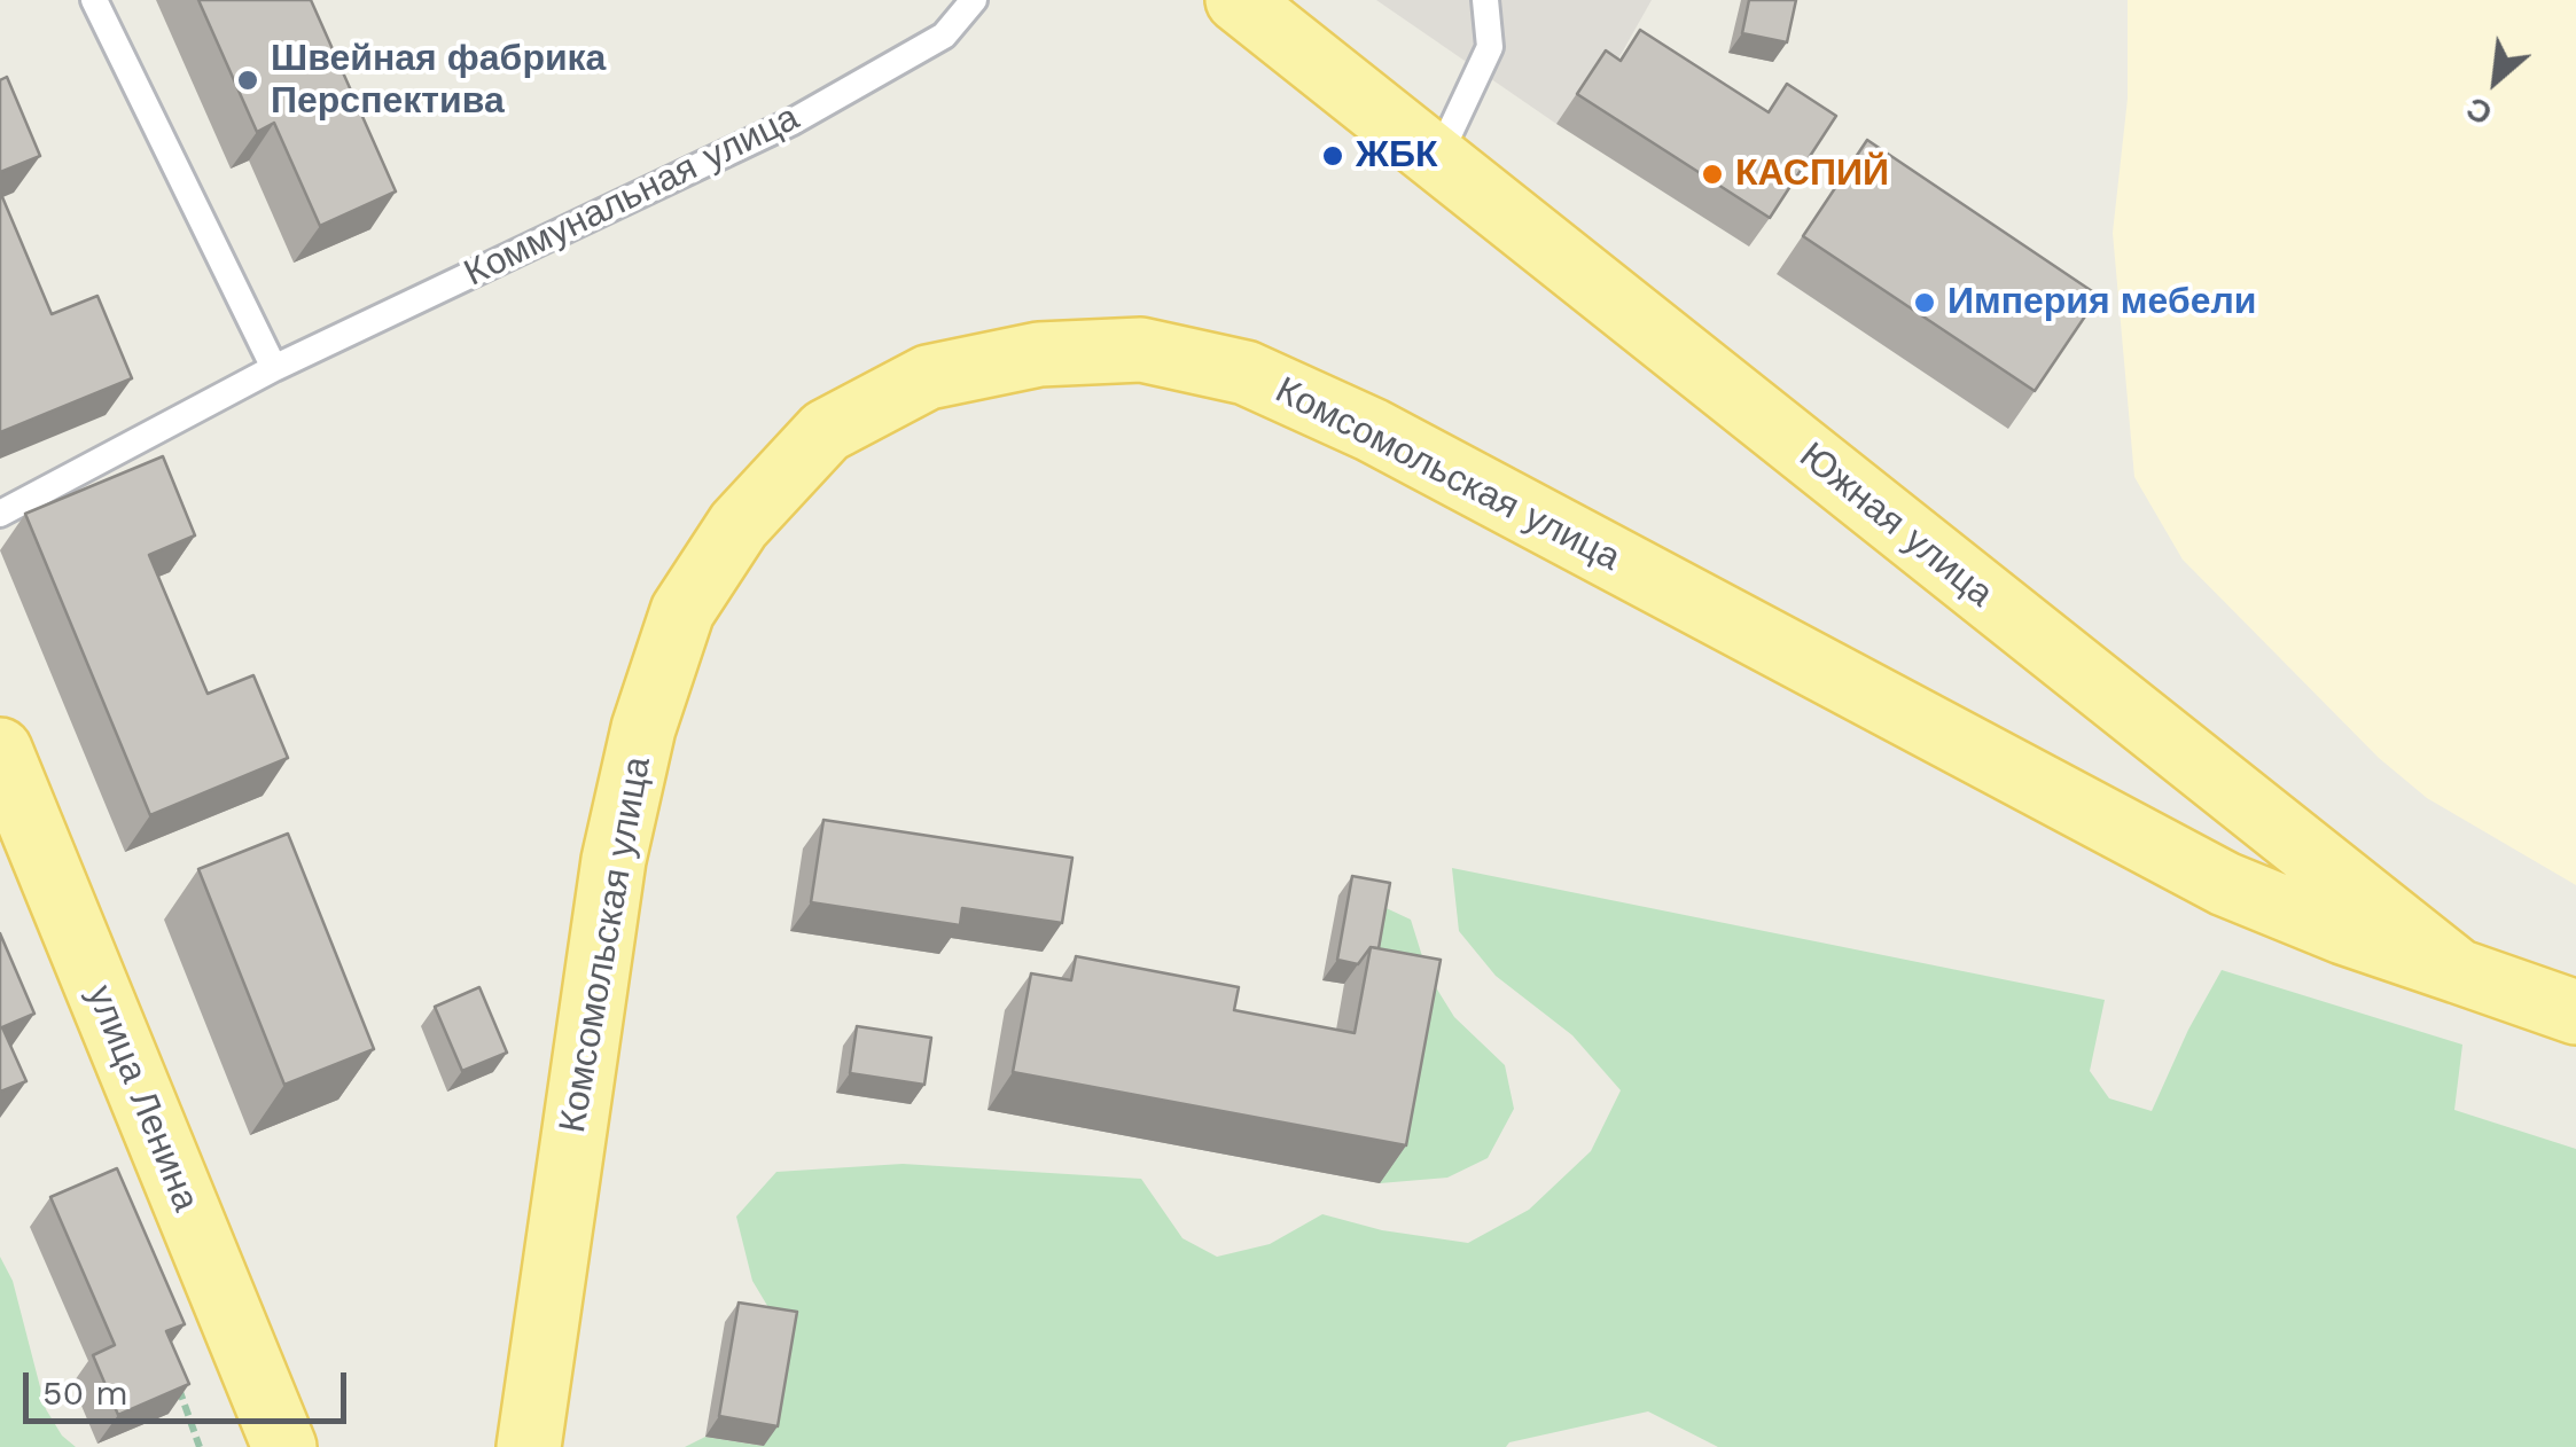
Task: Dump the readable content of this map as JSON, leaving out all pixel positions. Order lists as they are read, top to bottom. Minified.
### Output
{"streets":{"main road":["Комсомольская улица","Южная улица","улица Ленина"],"lane":["Коммунальная улица"]},"crossings":[["Комсомольская улица","Южная улица"]],"places":["Швейная фабрика Перспектива","ЖБК","КАСПИЙ","Империя мебели"],"scale_bar":"50 m","north":"bottom left"}
